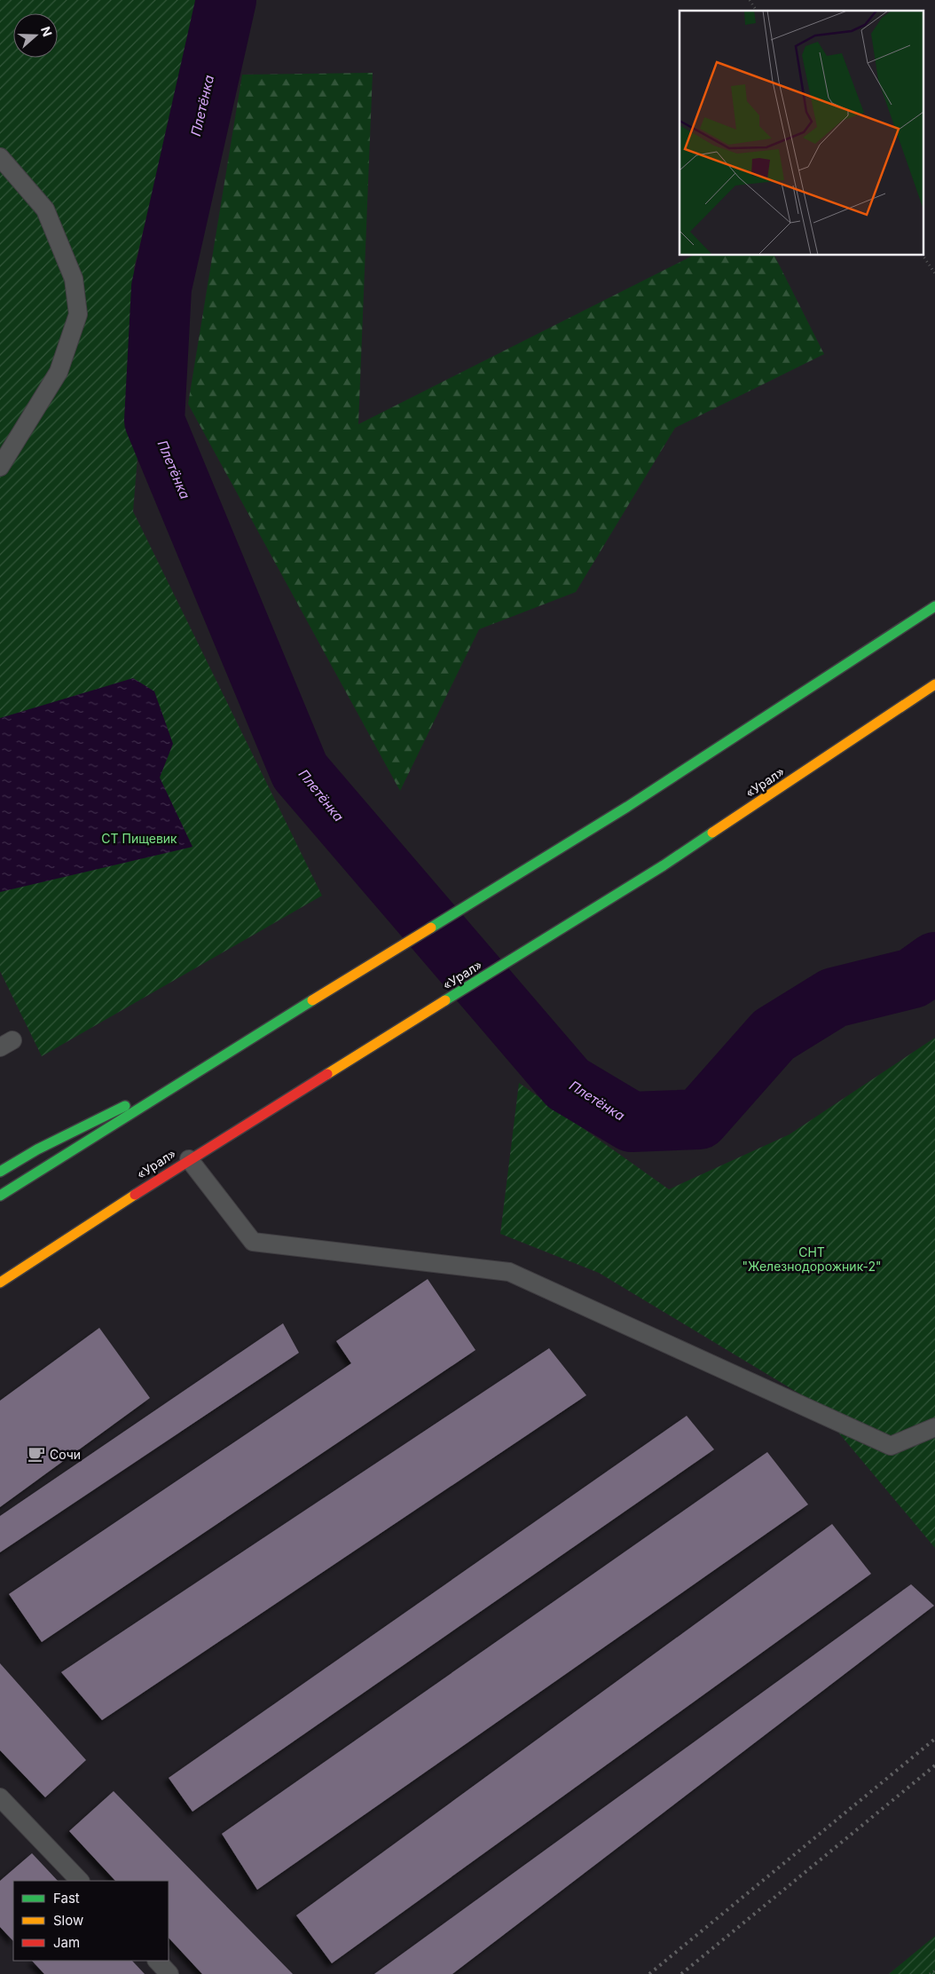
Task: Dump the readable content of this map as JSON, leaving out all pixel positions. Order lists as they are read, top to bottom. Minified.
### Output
{"streets":{"main road":["«Урал»"]},"water":["Плетёнка"],"parks":["СТ Пищевик","СНТ \"Железнодорожник-2\""],"places":{"cafe":["Сочи"]},"legend":["Fast","Slow","Jam"],"north":"right"}
